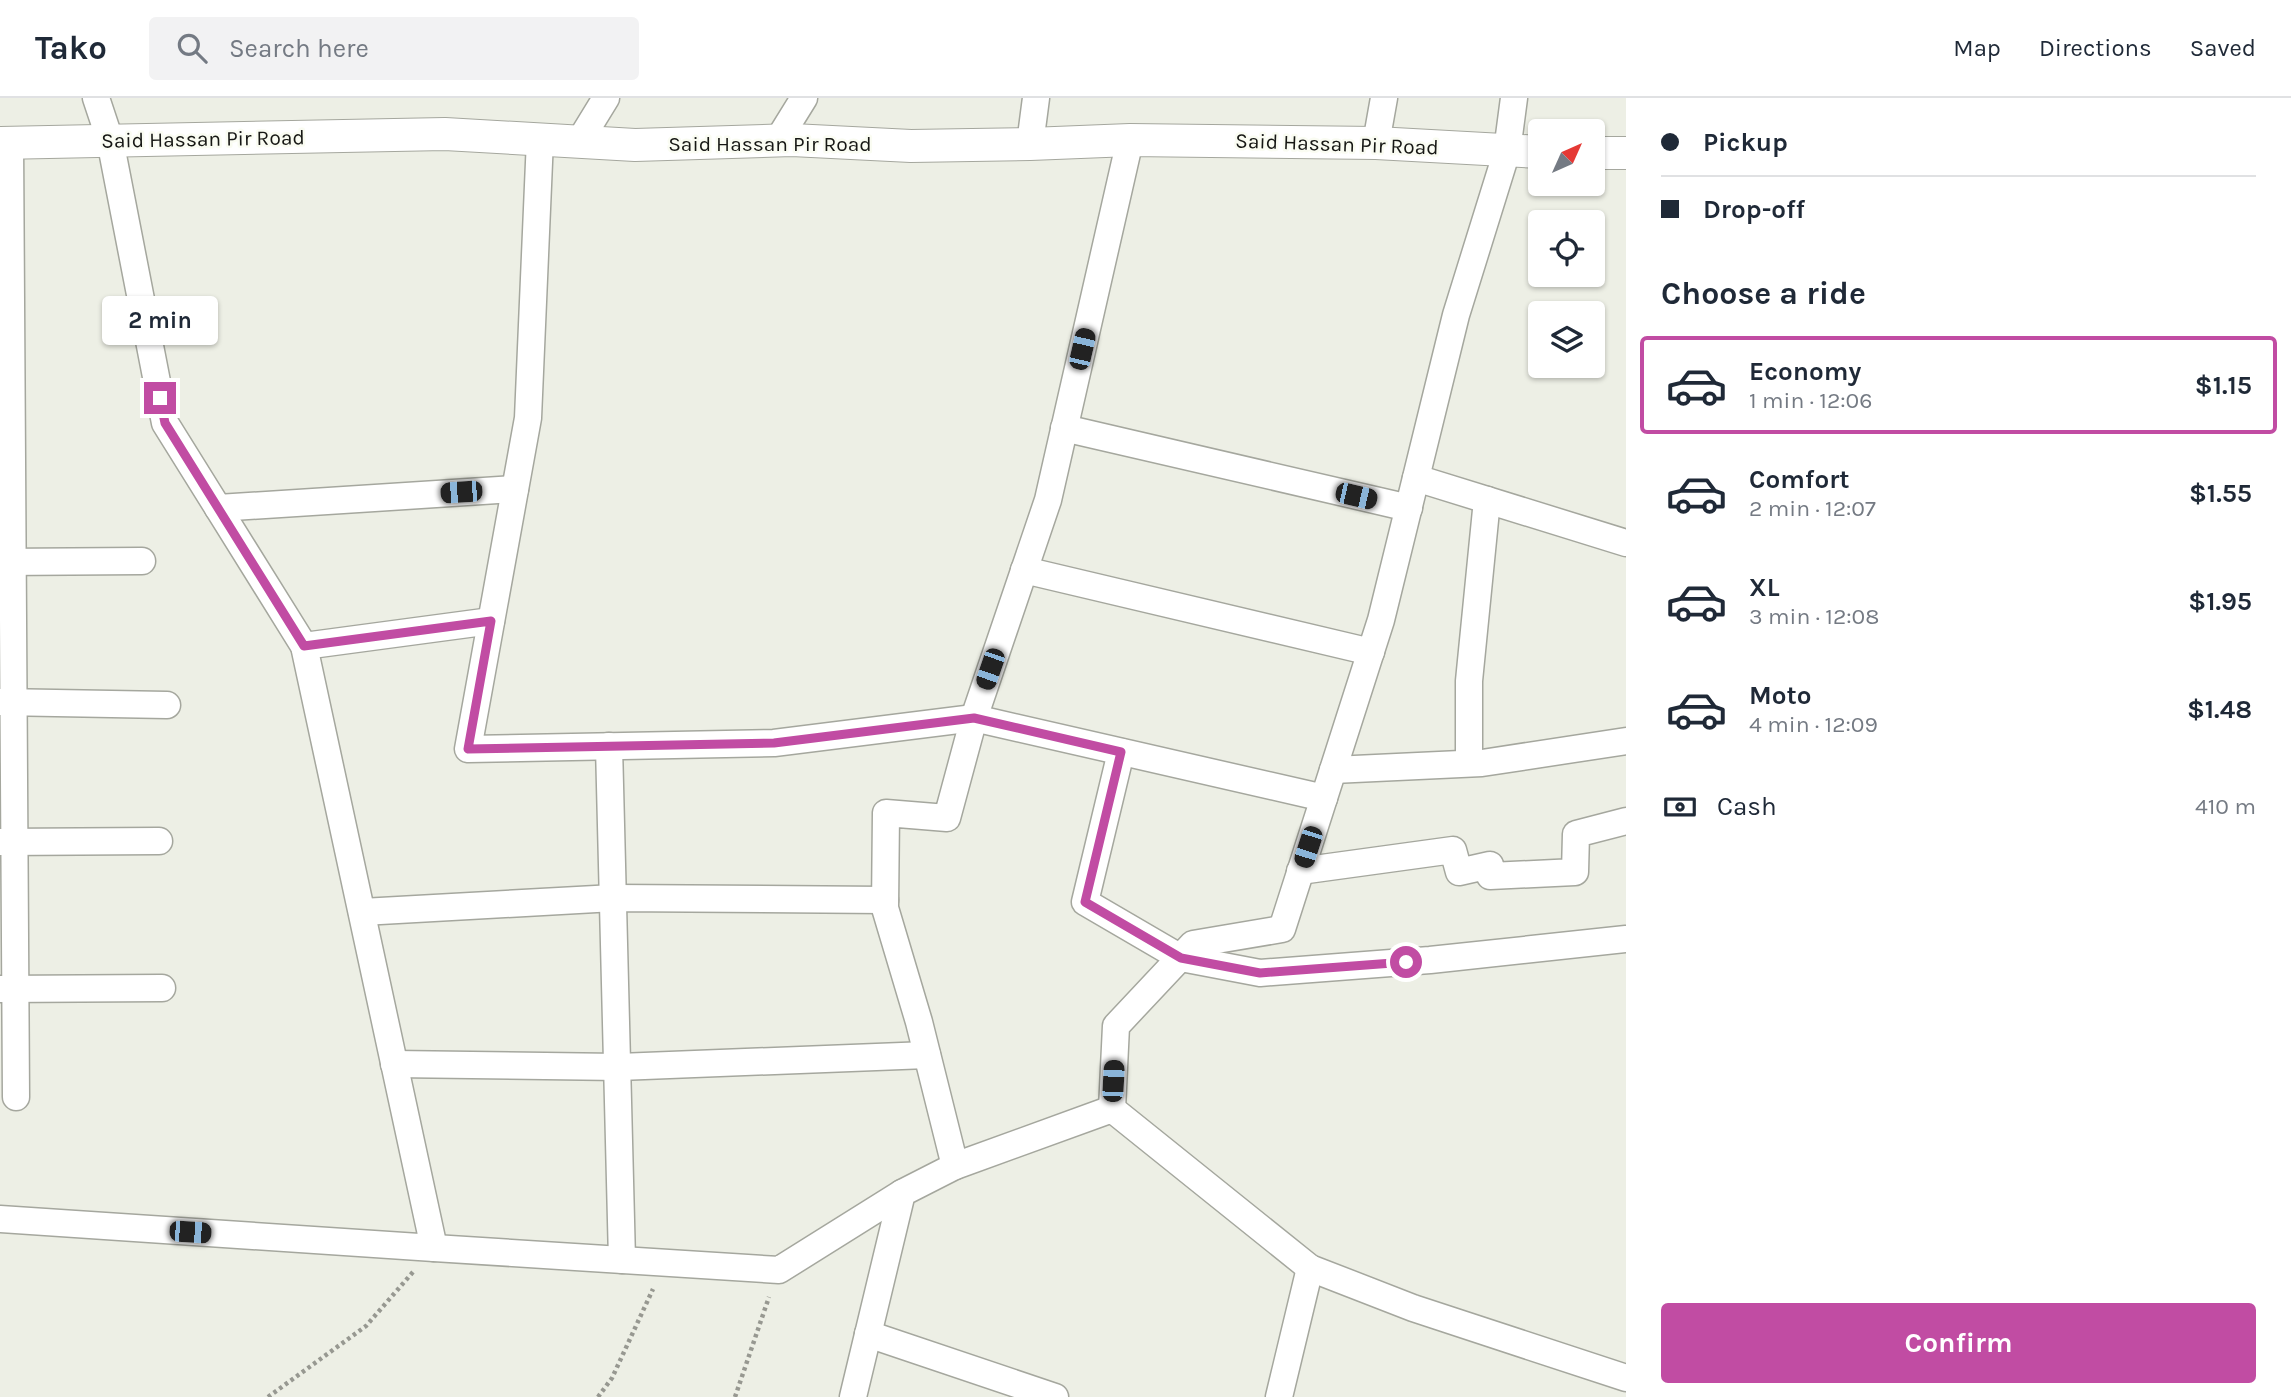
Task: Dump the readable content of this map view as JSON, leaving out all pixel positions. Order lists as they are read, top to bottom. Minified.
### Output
{"streets":{"street":["Said Hassan Pir Road"]},"north":"top right","page":{"header":"Tako","search":"Search here","nav":["Map","Directions","Saved"],"banner":["Pickup","Drop-off"],"heading":"Choose a ride","bubble":"2 min","list":[{"name":"Economy","note":"1 min · 12:06","value":"$1.15"},{"name":"Comfort","note":"2 min · 12:07","value":"$1.55"},{"name":"XL","note":"3 min · 12:08","value":"$1.95"},{"name":"Moto","note":"4 min · 12:09","value":"$1.48"}],"pay":["Cash","410 m"],"buttons":"Confirm"}}
